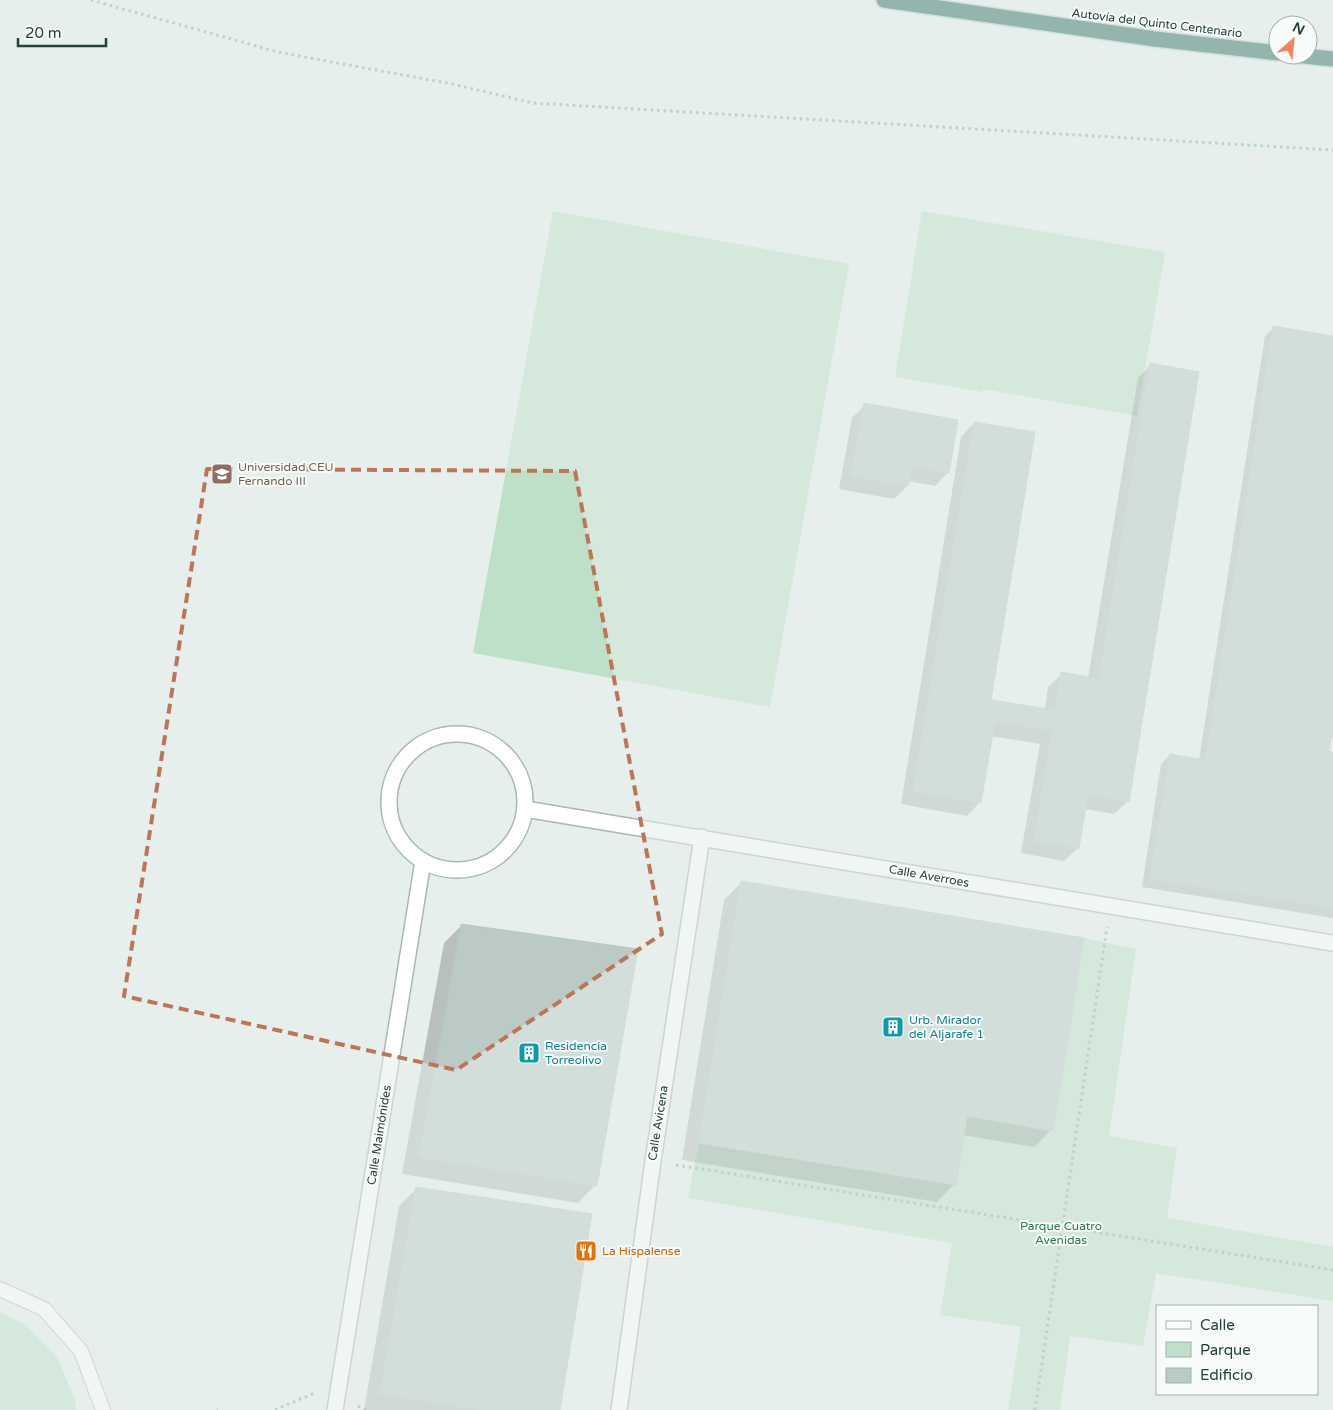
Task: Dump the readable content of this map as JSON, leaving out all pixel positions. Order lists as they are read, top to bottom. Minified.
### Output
{"streets":{"highway":["Autovía del Quinto Centenario"],"street":["Calle Averroes","Calle Avicena","Calle Maimónides"]},"crossings":[["Calle Averroes","Calle Avicena"],["Calle Averroes","Calle Maimónides"]],"parks":["Parque Cuatro Avenidas"],"places":{"school or university":["Universidad CEU Fernando III"],"building":["Urb. Mirador del Aljarafe 1","Residencia Torreolivo"],"restaurant":["La Hispalense"]},"legend":["Calle","Parque","Edificio"],"scale_bar":"20 m","north":"top right"}
